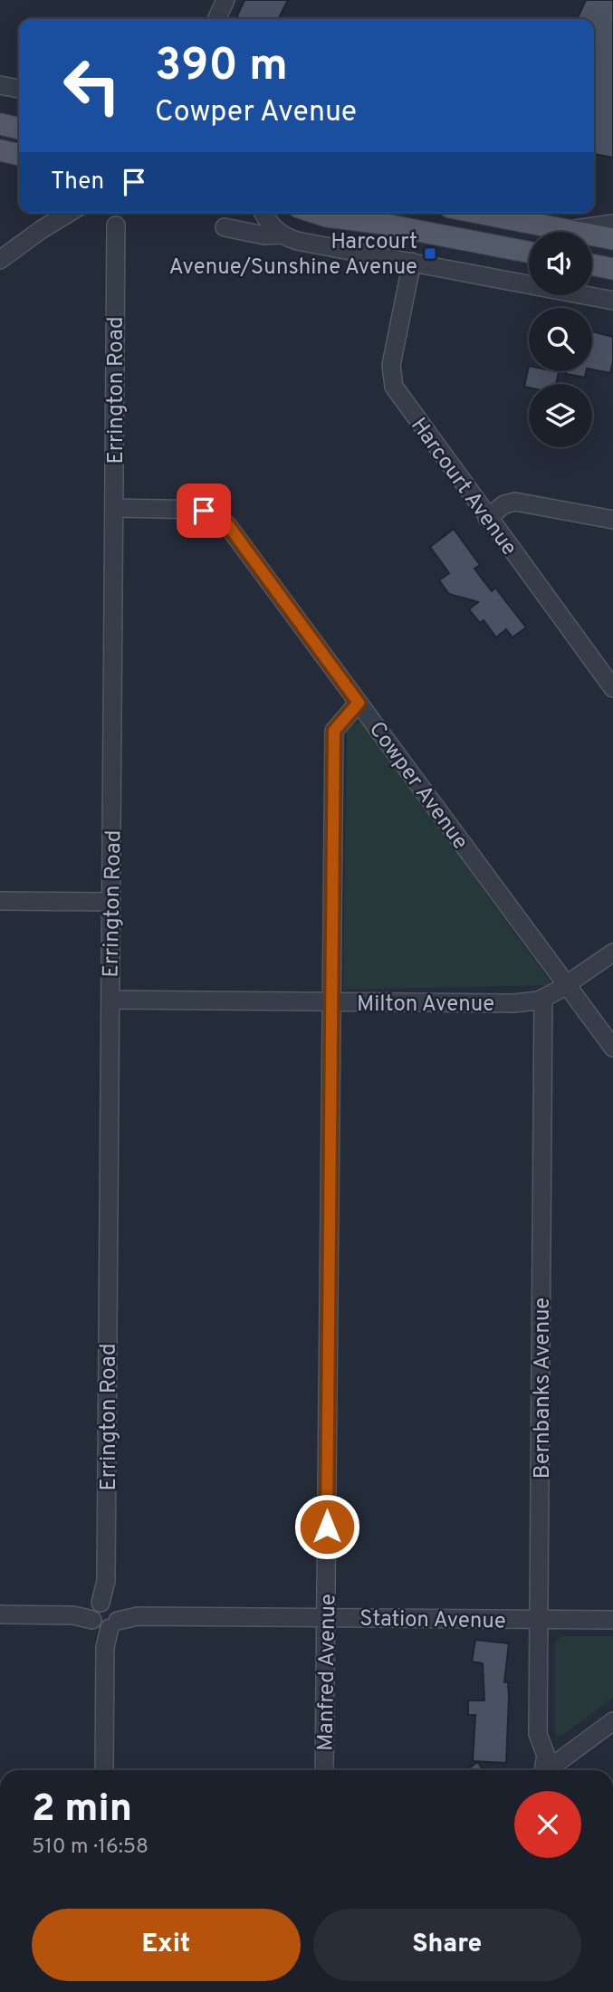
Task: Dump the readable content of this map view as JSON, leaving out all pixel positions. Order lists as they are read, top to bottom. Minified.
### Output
{"streets":{"street":["Errington Road","Harcourt Avenue","Cowper Avenue","Milton Avenue","Bernbanks Avenue","Station Avenue","Manfred Avenue"]},"crossings":[["Errington Road","Cowper Avenue"],["Errington Road","Milton Avenue"],["Errington Road","Station Avenue"],["Cowper Avenue","Milton Avenue"],["Cowper Avenue","Manfred Avenue"],["Milton Avenue","Bernbanks Avenue"],["Milton Avenue","Manfred Avenue"],["Bernbanks Avenue","Station Avenue"],["Station Avenue","Manfred Avenue"]],"places":{"transit":["Harcourt Avenue/Sunshine Avenue"]},"page":{"turn":["390 m","Cowper Avenue"],"then":"Then","heading":["2 min","510 m · 16:58"],"buttons":["Exit","Share"]}}
